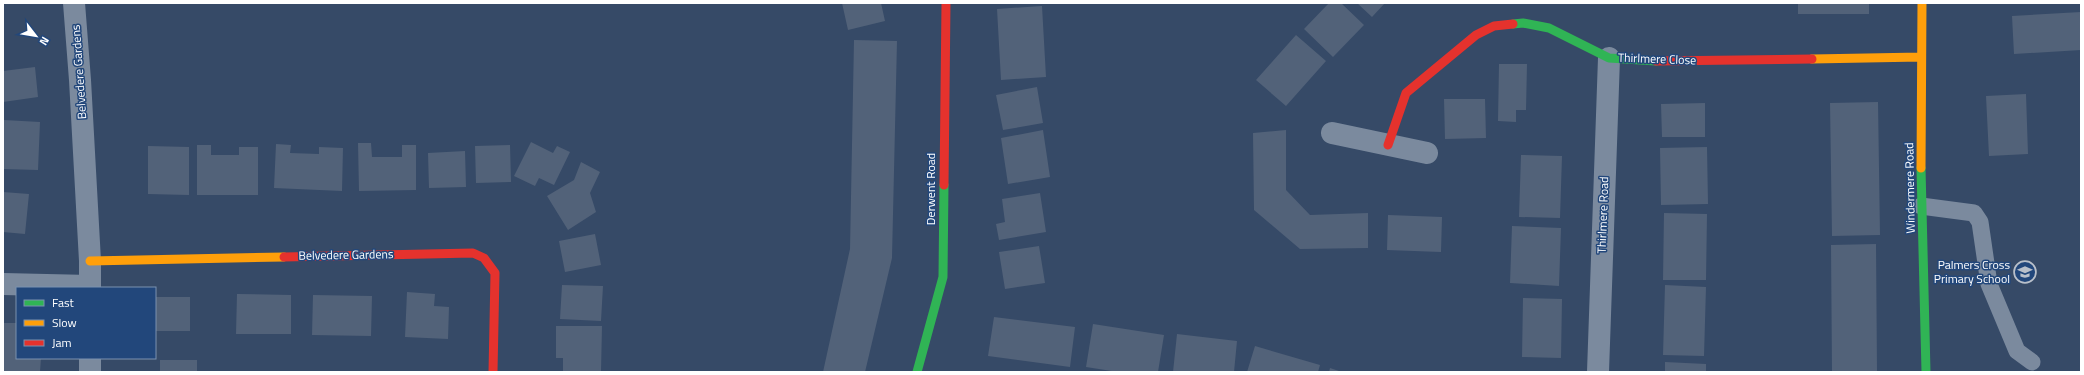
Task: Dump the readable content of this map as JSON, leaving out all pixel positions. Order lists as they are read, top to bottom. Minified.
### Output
{"streets":{"street":["Thirlmere Close","Belvedere Gardens","Windermere Road","Derwent Road","Thirlmere Road"]},"crossings":[["Thirlmere Close","Windermere Road"],["Thirlmere Close","Thirlmere Road"]],"places":{"school or university":["Palmers Cross Primary School"]},"legend":["Fast","Slow","Jam"],"north":"bottom right"}
